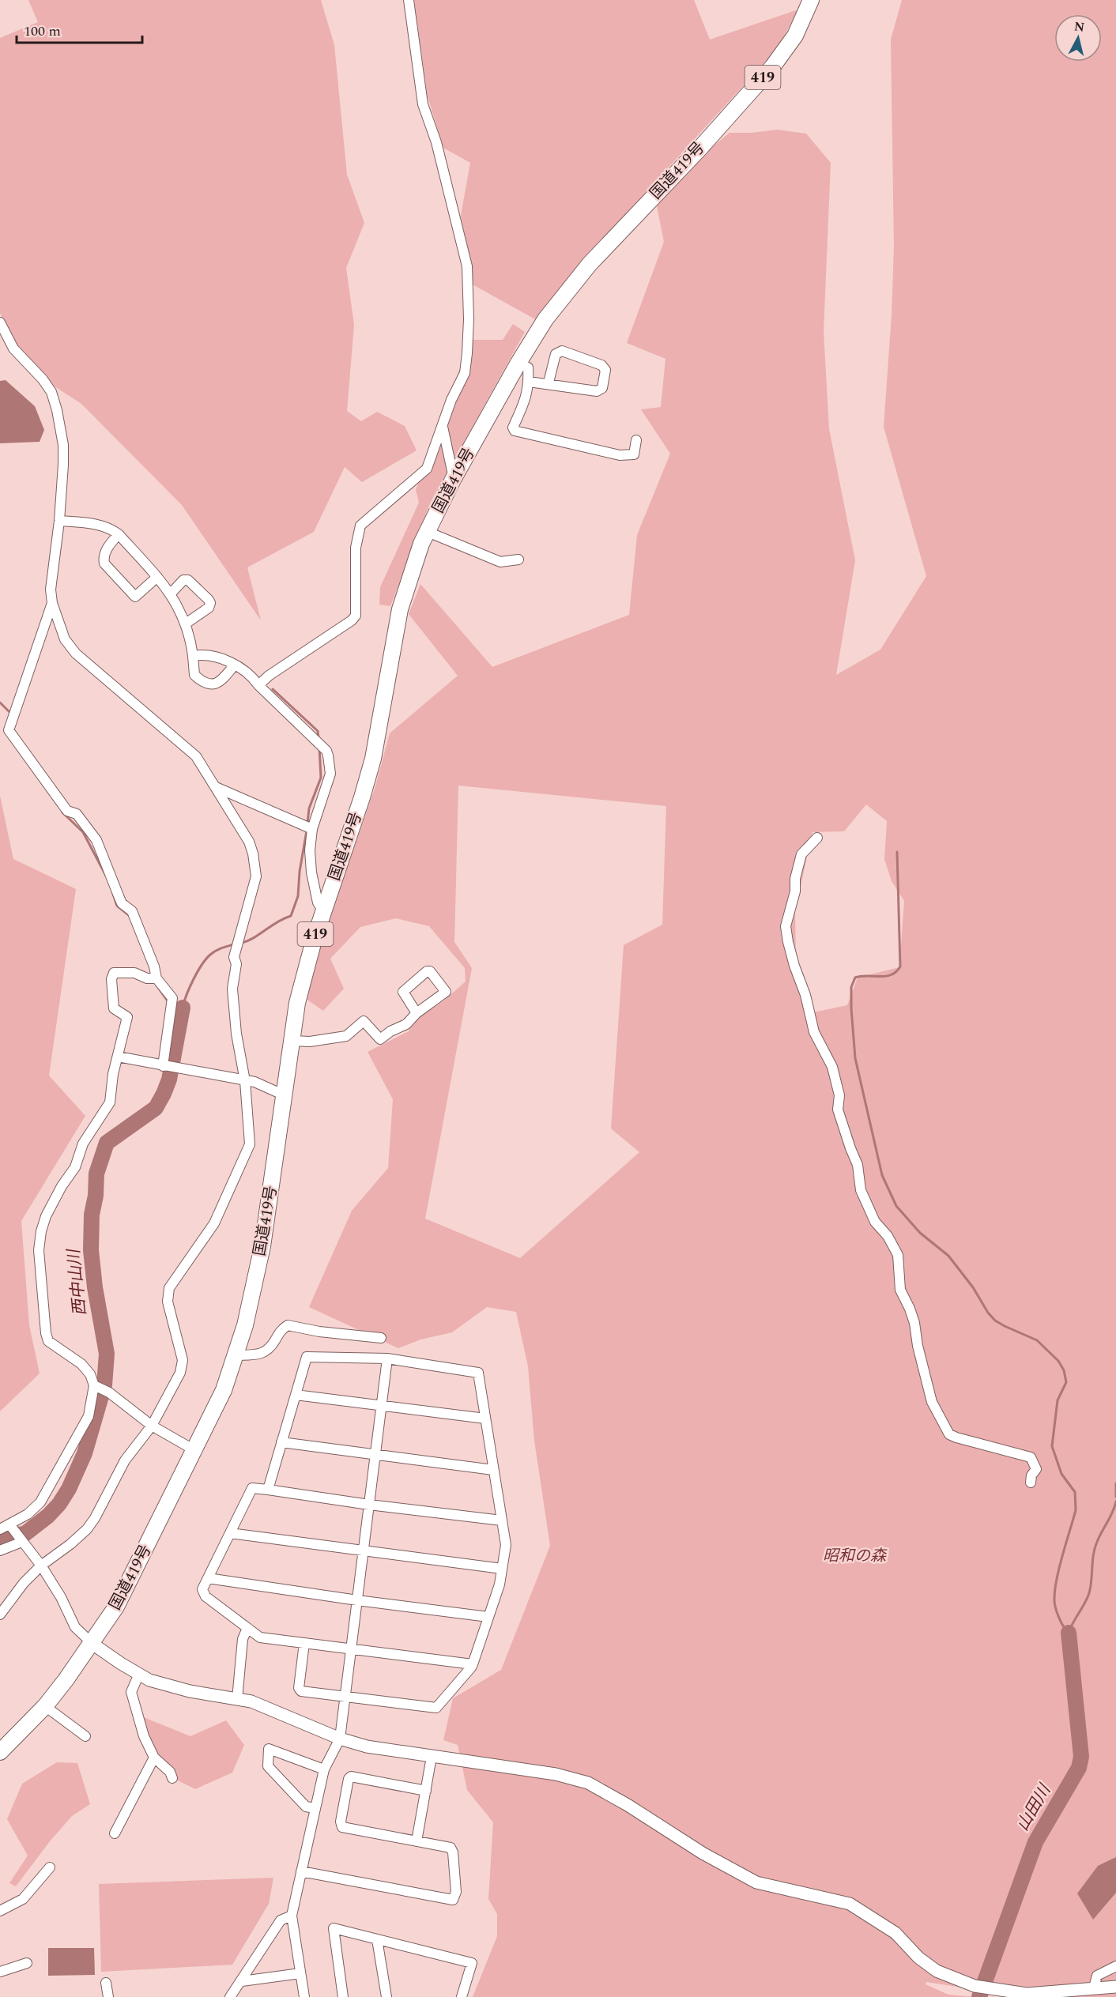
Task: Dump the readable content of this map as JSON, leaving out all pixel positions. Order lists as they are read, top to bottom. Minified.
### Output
{"streets":{"highway":["419","国道419号"]},"water":["西中山川","山田川"],"parks":["昭和の森"],"scale_bar":"100 m","north":"top"}
